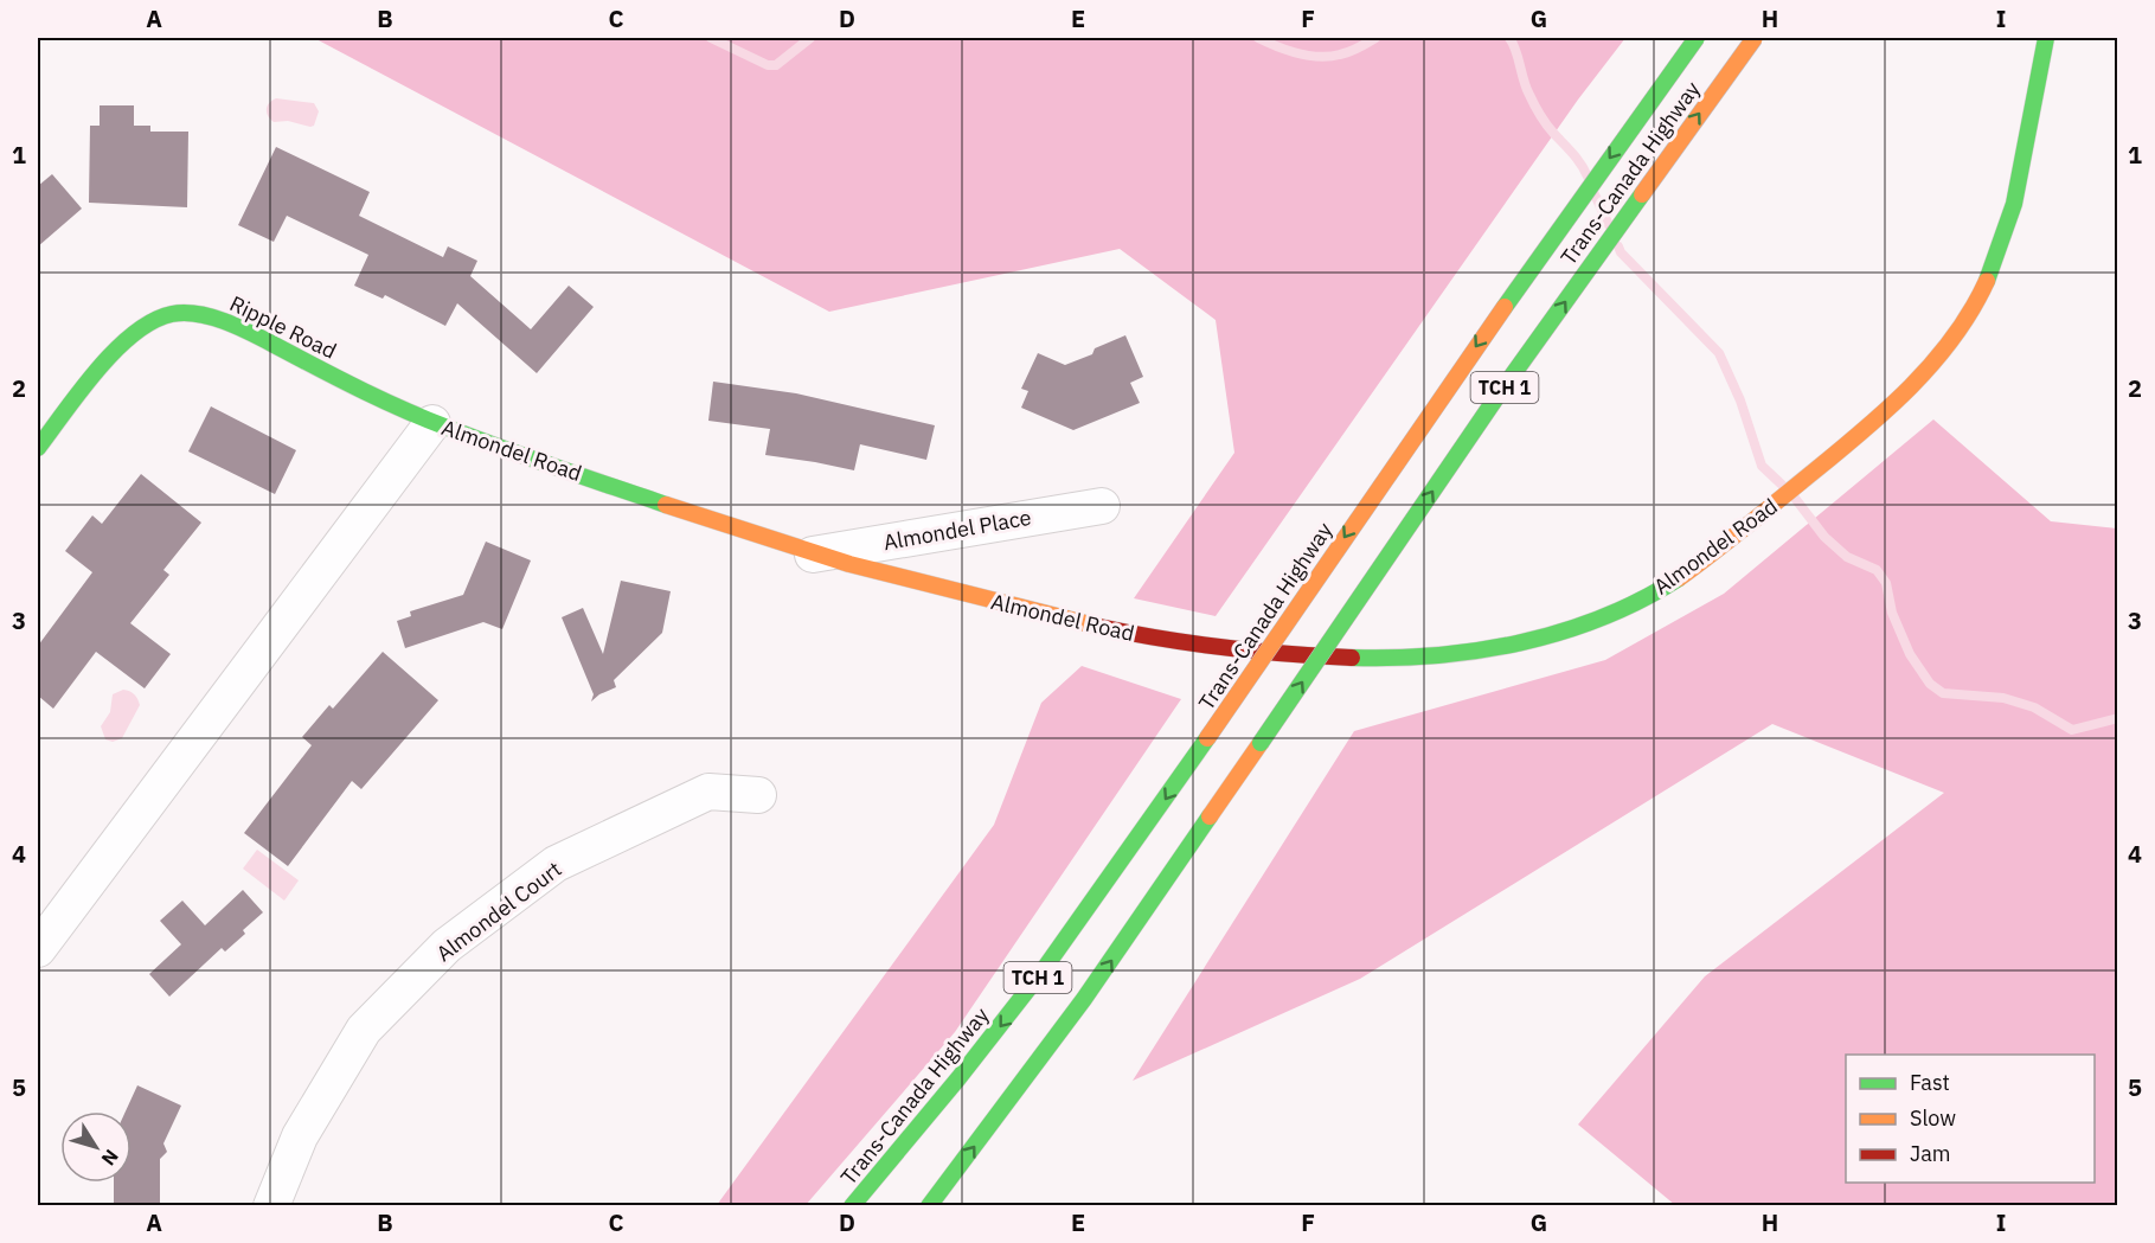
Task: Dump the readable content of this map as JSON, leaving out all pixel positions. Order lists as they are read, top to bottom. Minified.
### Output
{"streets":{"main road":["Trans-Canada Highway","Ripple Road","TCH 1","Almondel Road"],"street":["Almondel Place","Almondel Court"]},"crossings":[["Ripple Road","Almondel Road"],["Almondel Road","Almondel Place"]],"legend":["Fast","Slow","Jam"],"north":"bottom right","grid":{"columns":["A","B","C","D","E","F","G","H","I"],"rows":["1","2","3","4","5"]}}
